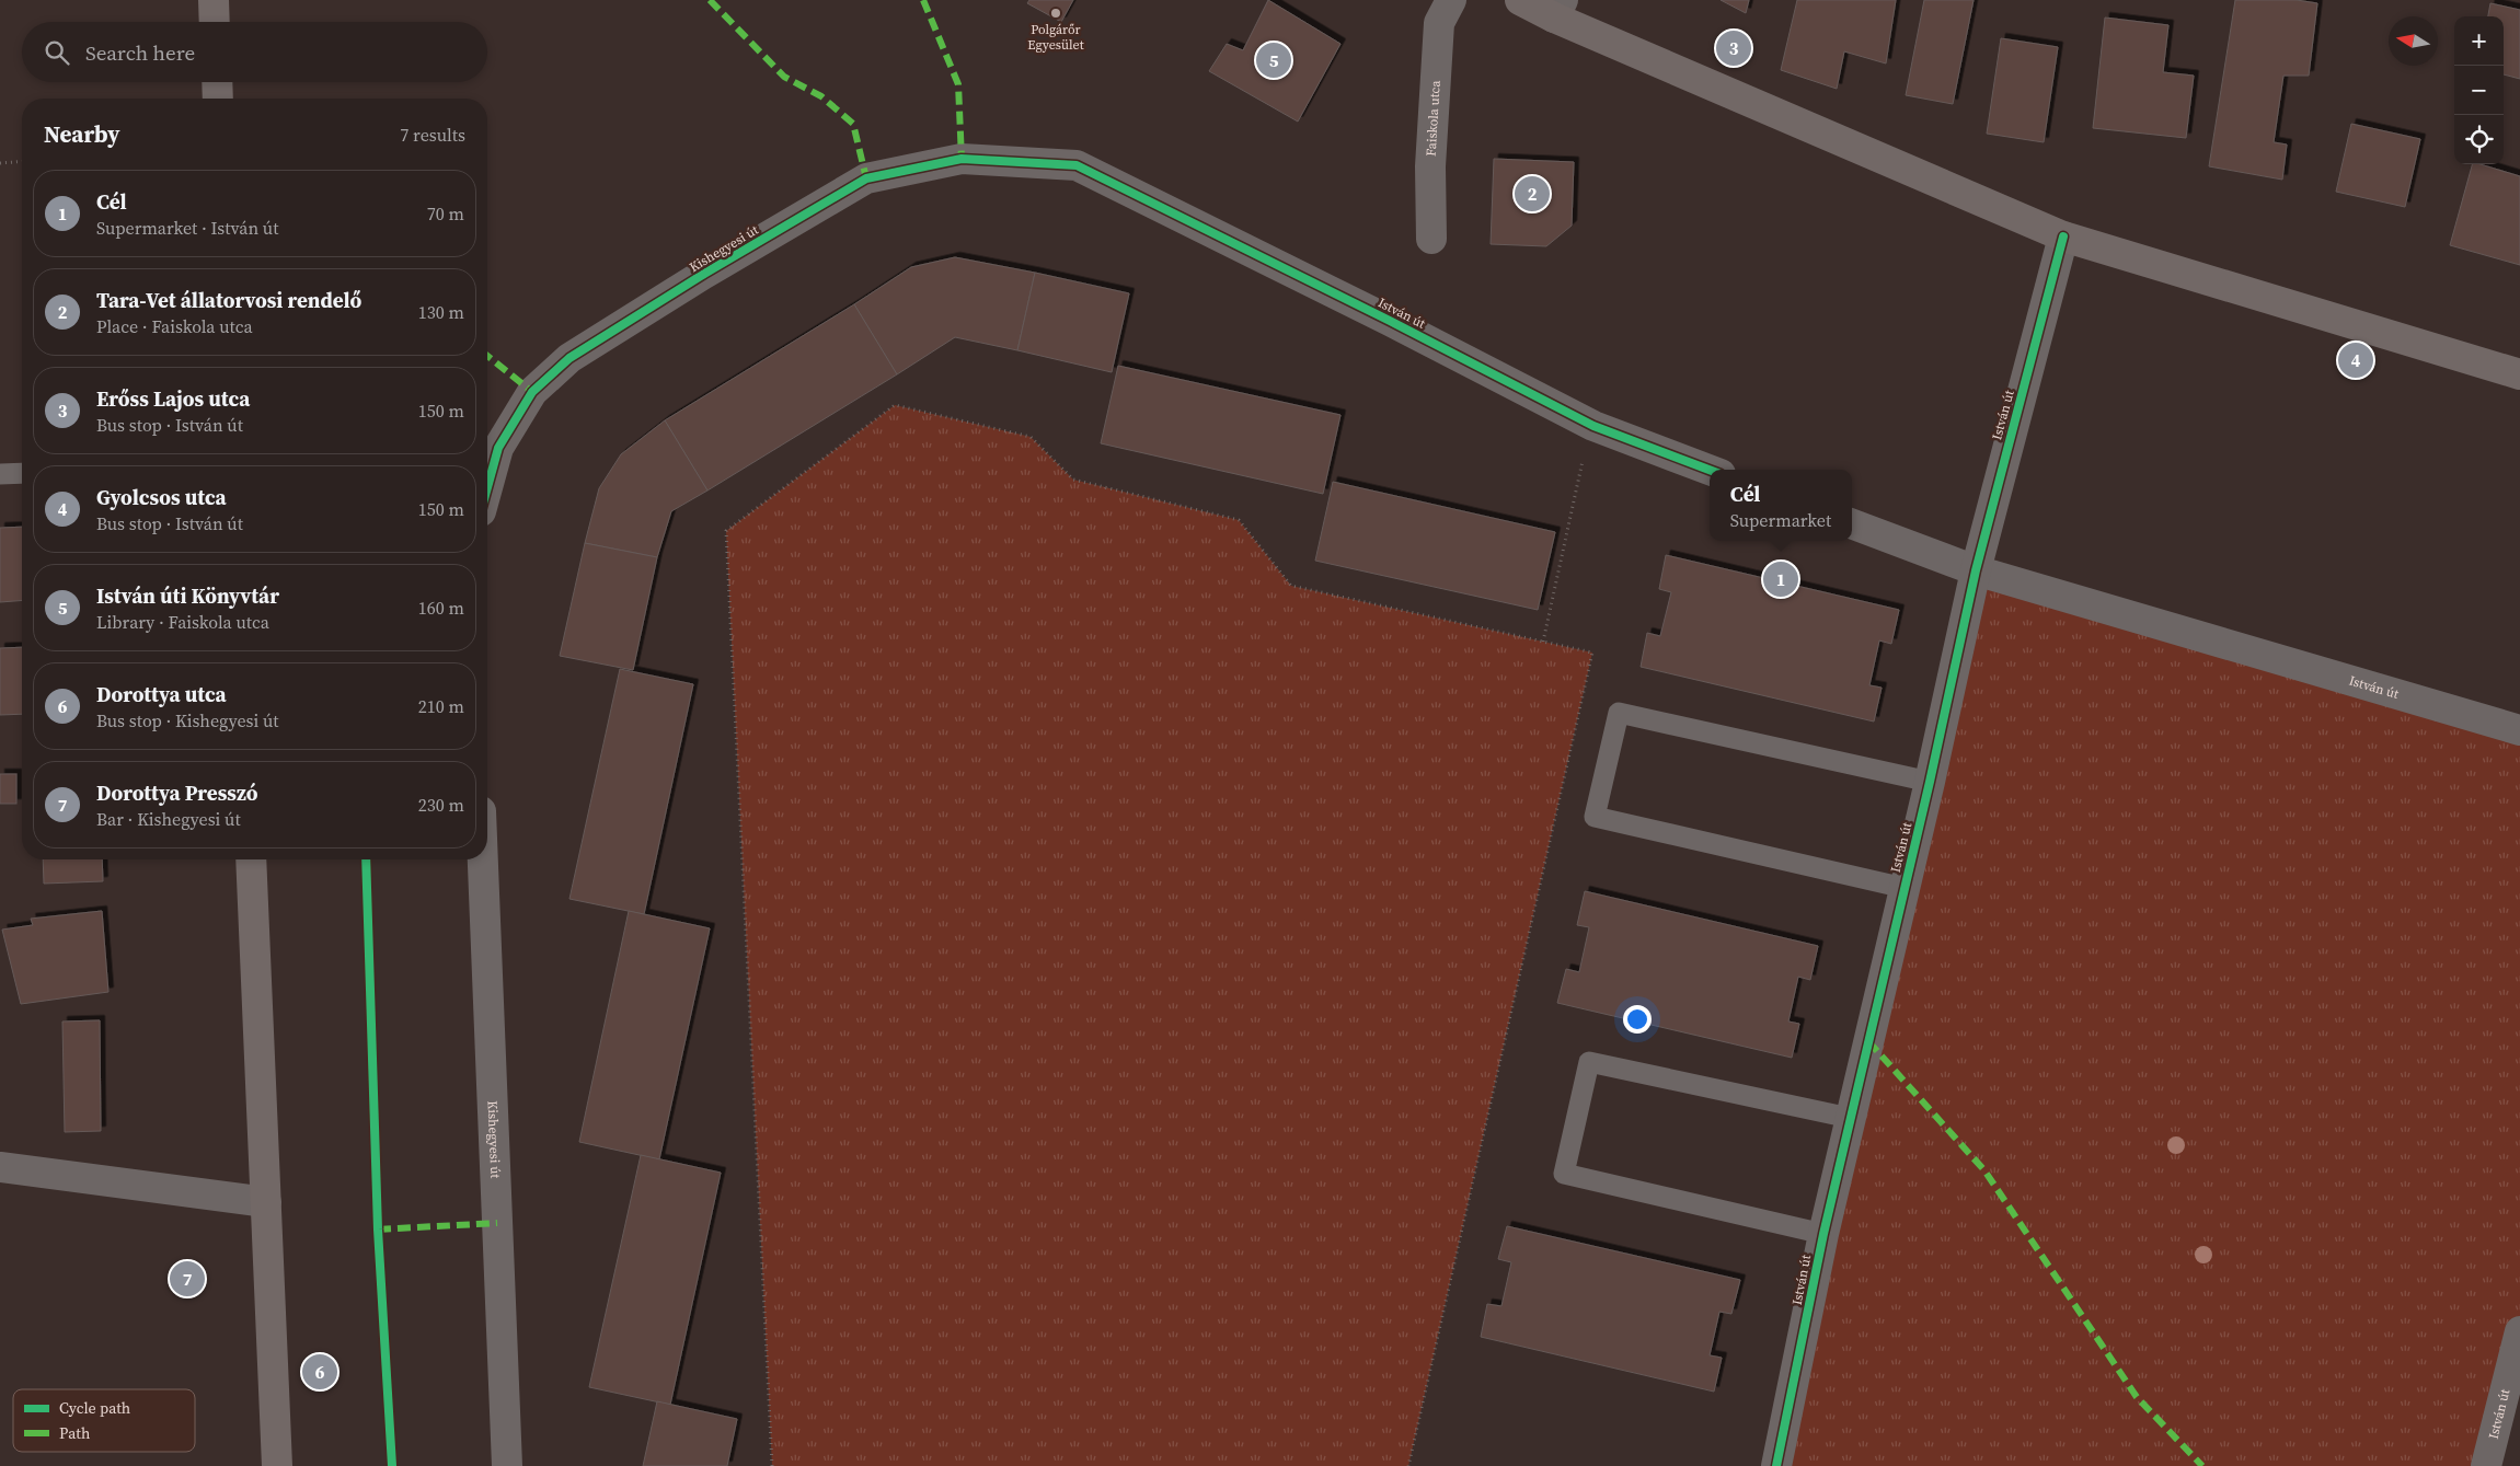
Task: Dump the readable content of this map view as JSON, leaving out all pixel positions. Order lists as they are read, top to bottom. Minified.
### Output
{"streets":{"street":["Faiskola utca","Kishegyesi út","István út"]},"crossings":[["Kishegyesi út","István út"]],"places":["Polgárőr Egyesület"],"legend":["Cycle path","Path"],"north":"left","page":{"map_buttons":["+","−"],"search":"Search here","pins":["3","5","2","4","1","7","6"],"heading":["Nearby","7 results"],"list":[{"mark":"1","name":"Cél","note":"Supermarket · István út","value":"70 m"},{"mark":"2","name":"Tara-Vet állatorvosi rendelő","note":"Place · Faiskola utca","value":"130 m"},{"mark":"3","name":"Erőss Lajos utca","note":"Bus stop · István út","value":"150 m"},{"mark":"4","name":"Gyolcsos utca","note":"Bus stop · István út","value":"150 m"},{"mark":"5","name":"István úti Könyvtár","note":"Library · Faiskola utca","value":"160 m"},{"mark":"6","name":"Dorottya utca","note":"Bus stop · Kishegyesi út","value":"210 m"},{"mark":"7","name":"Dorottya Presszó","note":"Bar · Kishegyesi út","value":"230 m"}],"popup":["Cél","Supermarket"]}}
